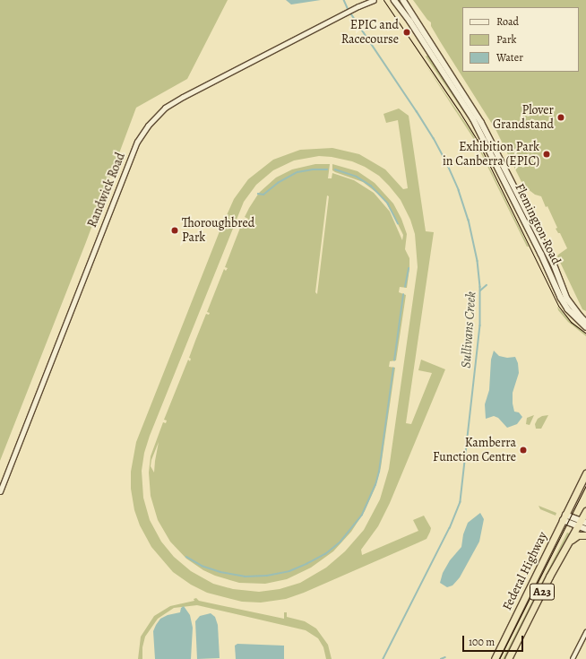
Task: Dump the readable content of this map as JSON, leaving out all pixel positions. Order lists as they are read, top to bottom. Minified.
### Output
{"streets":{"highway":["Federal Highway","A23"],"main road":["Flemington Road"],"street":["Randwick Road"]},"water":["Sullivans Creek"],"places":["EPIC and Racecourse","Plover Grandstand","Exhibition Park in Canberra (EPIC)","Thoroughbred Park","Kamberra Function Centre"],"legend":["Road","Park","Water"],"scale_bar":"100 m"}
